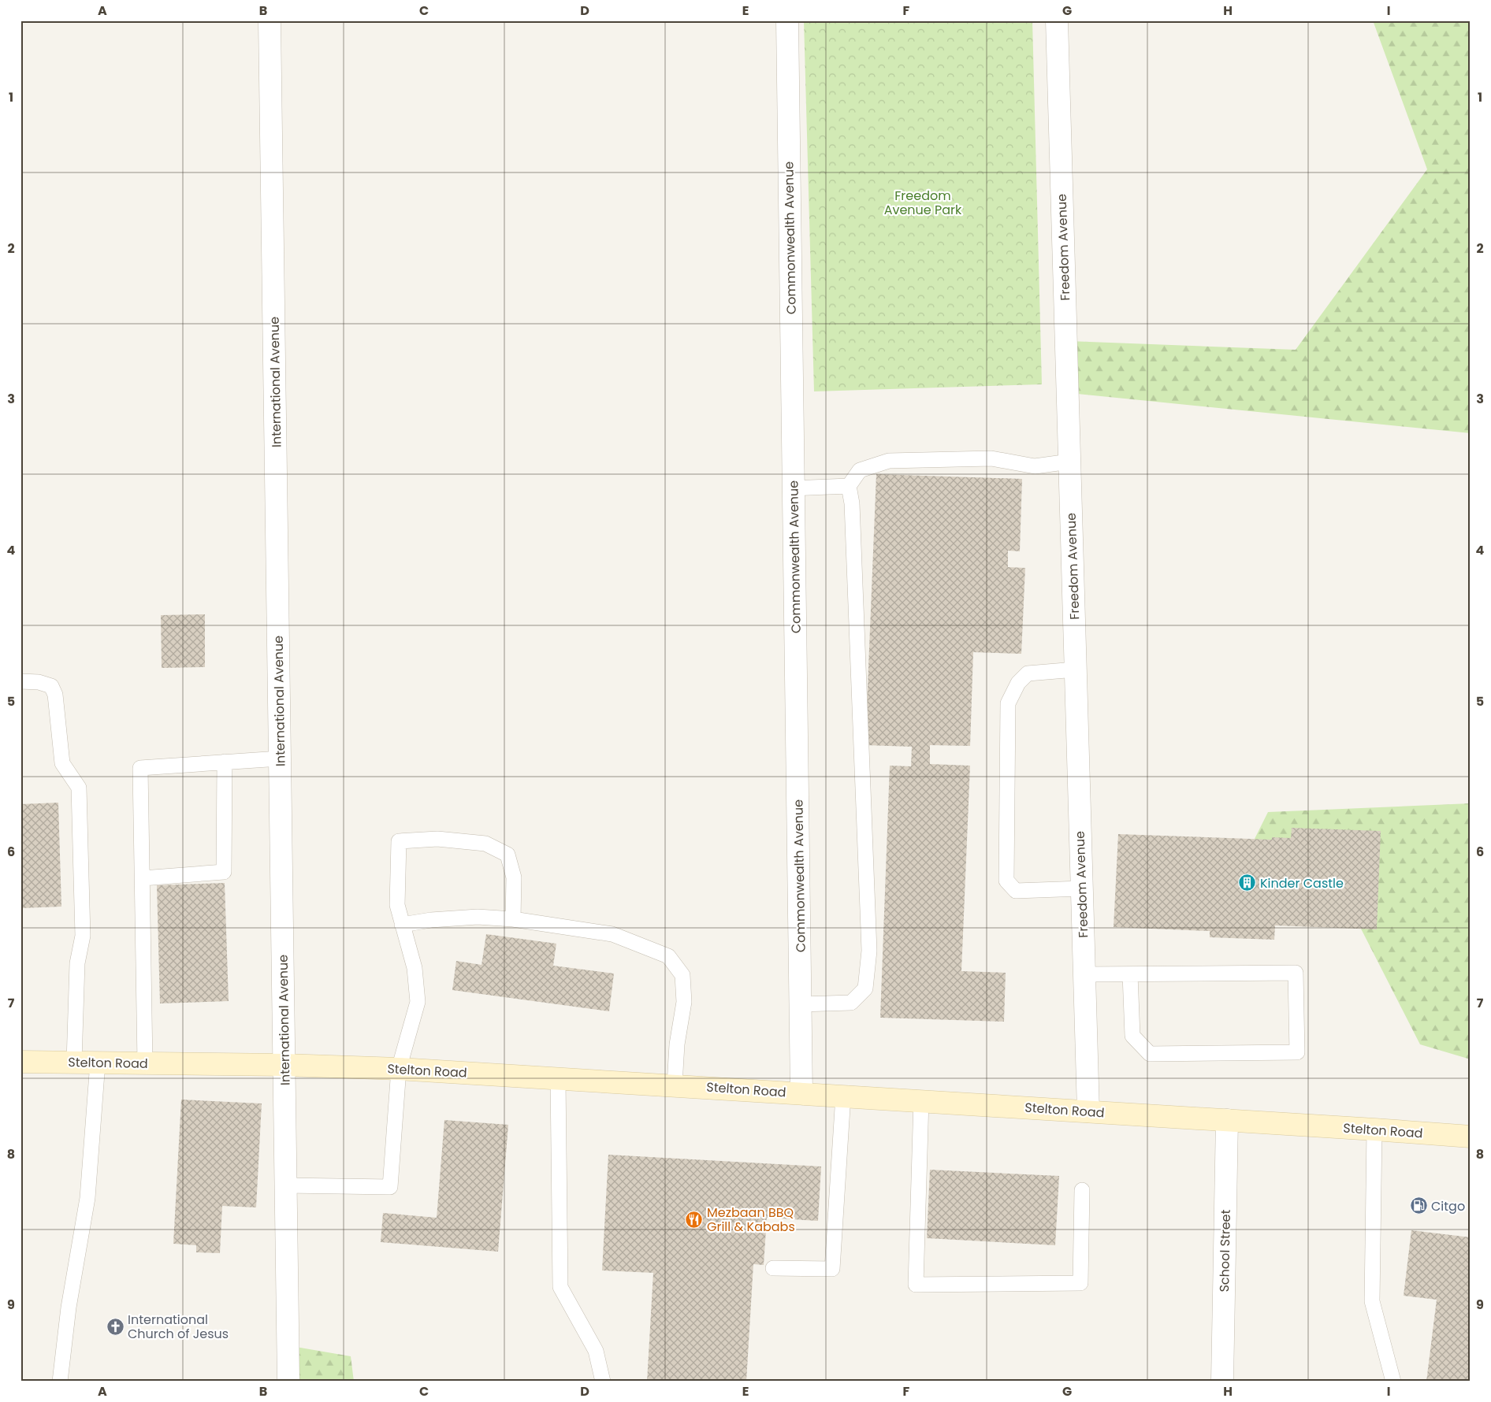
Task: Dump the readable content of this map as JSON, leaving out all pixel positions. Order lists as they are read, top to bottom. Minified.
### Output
{"streets":{"main road":["Stelton Road"],"street":["Commonwealth Avenue","Freedom Avenue","International Avenue","School Street"]},"crossings":[["Commonwealth Avenue","Stelton Road"],["Freedom Avenue","Stelton Road"],["International Avenue","Stelton Road"],["Stelton Road","School Street"]],"parks":["Freedom Avenue Park"],"places":{"building":["Kinder Castle"],"fuel station":["Citgo"],"restaurant":["Mezbaan BBQ Grill & Kababs"],"church":["International Church of Jesus"]},"grid":{"columns":["A","B","C","D","E","F","G","H","I"],"rows":["1","2","3","4","5","6","7","8","9"]}}
